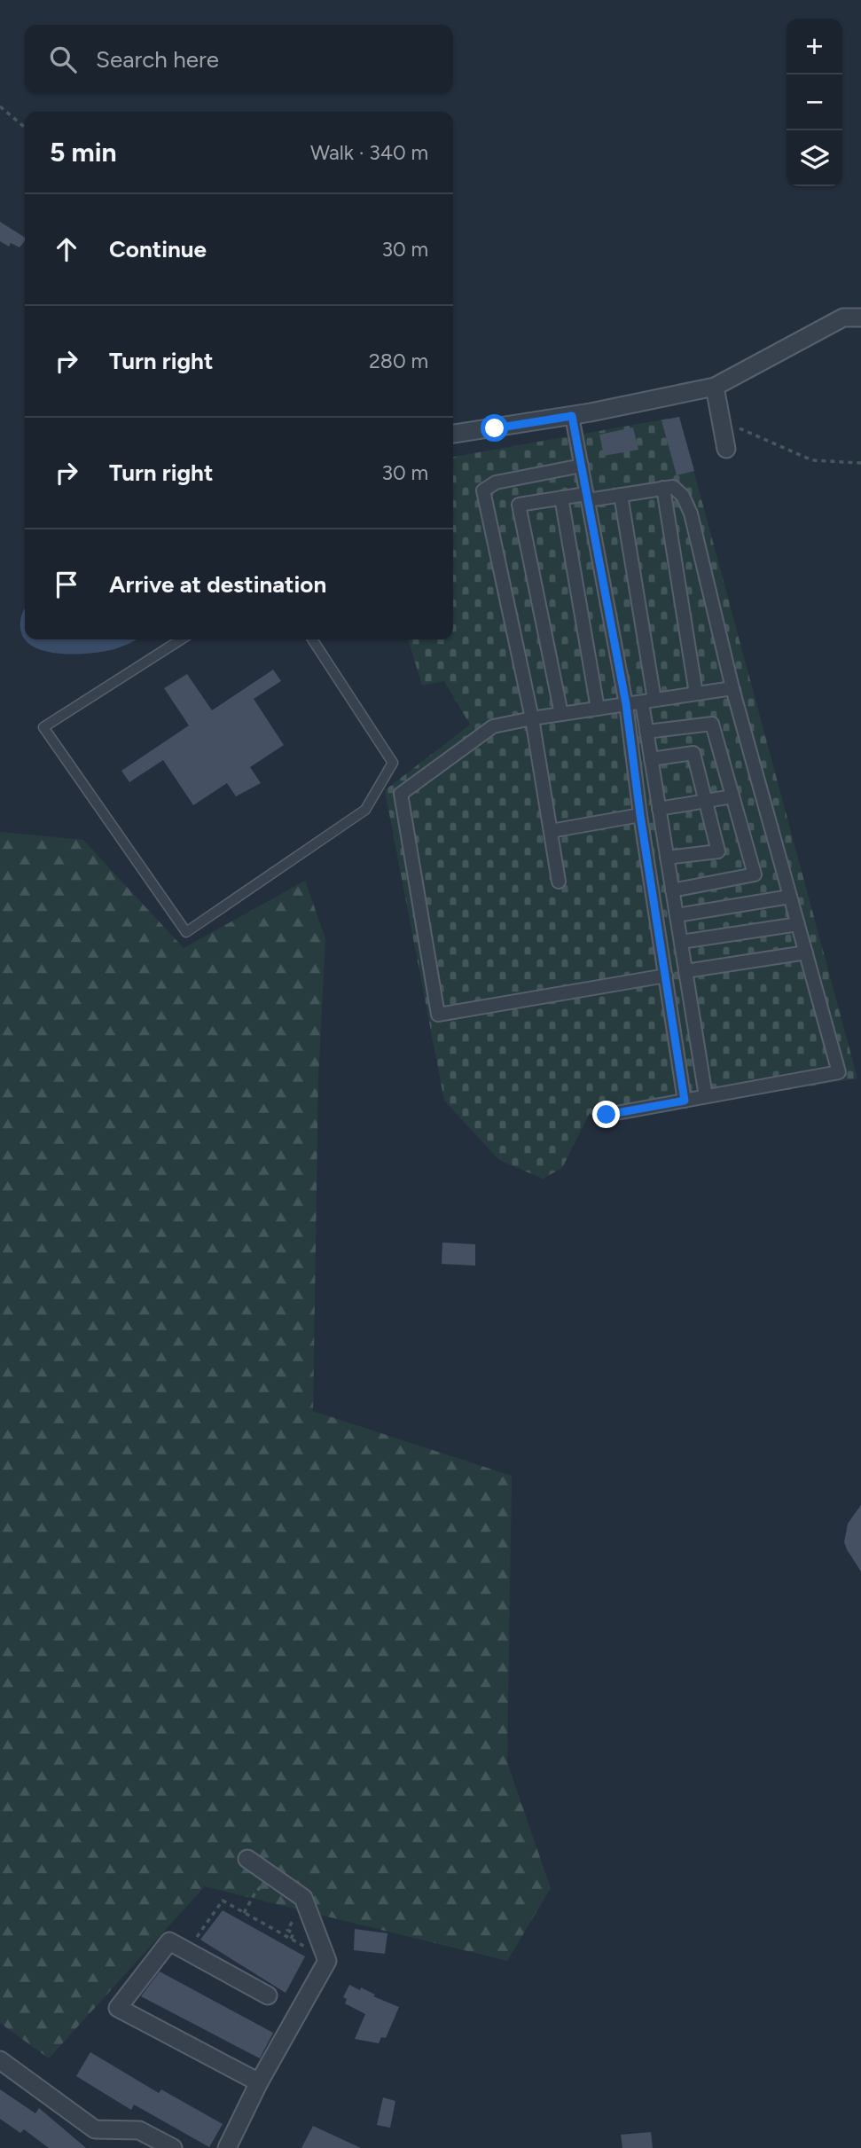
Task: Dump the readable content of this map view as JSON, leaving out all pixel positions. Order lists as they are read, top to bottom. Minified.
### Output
{"page":{"map_buttons":["+","−"],"search":"Search here","heading":["5 min","Walk · 340 m"],"list":[["Continue","30 m"],["Turn right","280 m"],["Turn right","30 m"],"Arrive at destination"]}}
